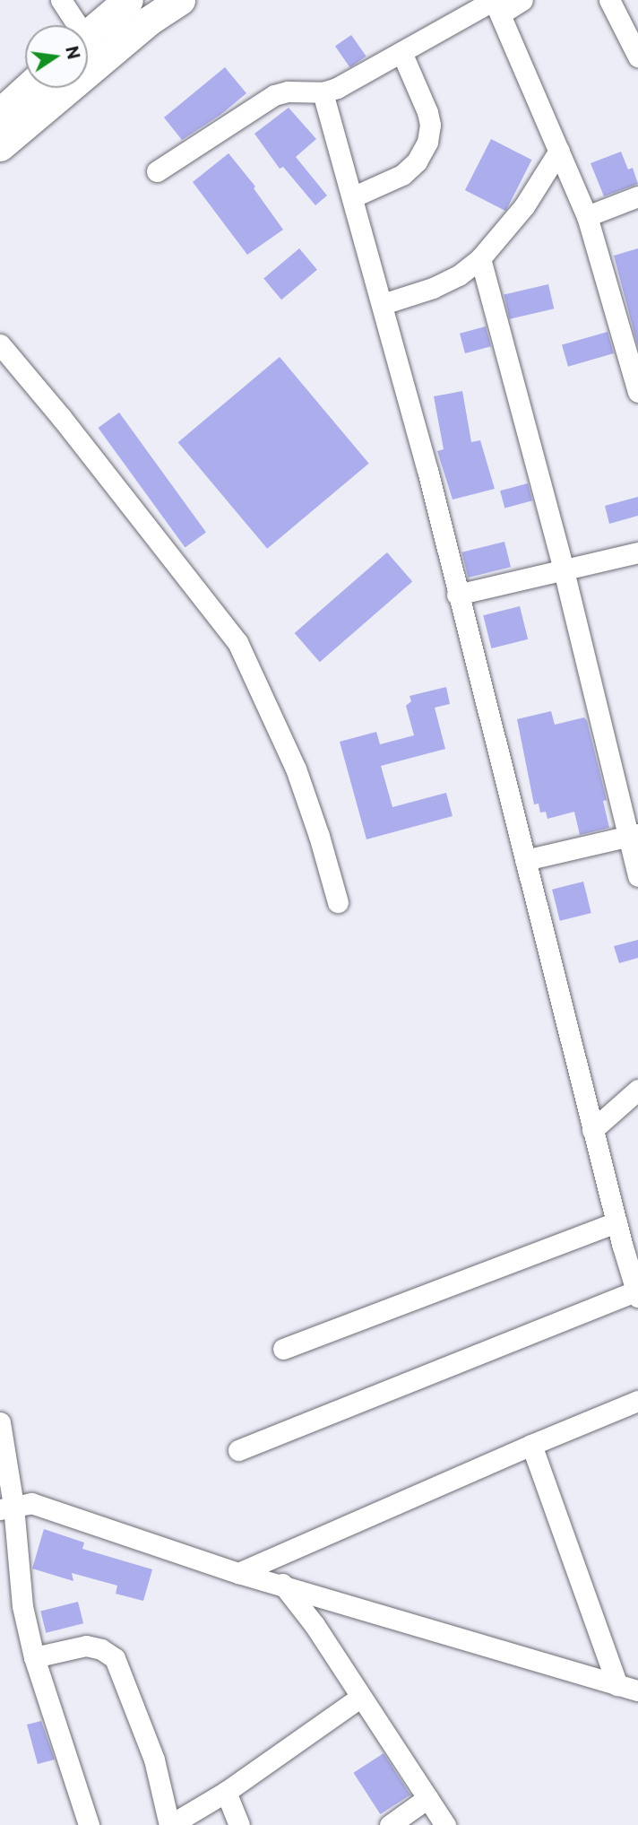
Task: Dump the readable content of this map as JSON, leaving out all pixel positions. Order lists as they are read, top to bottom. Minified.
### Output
{"north":"right"}
